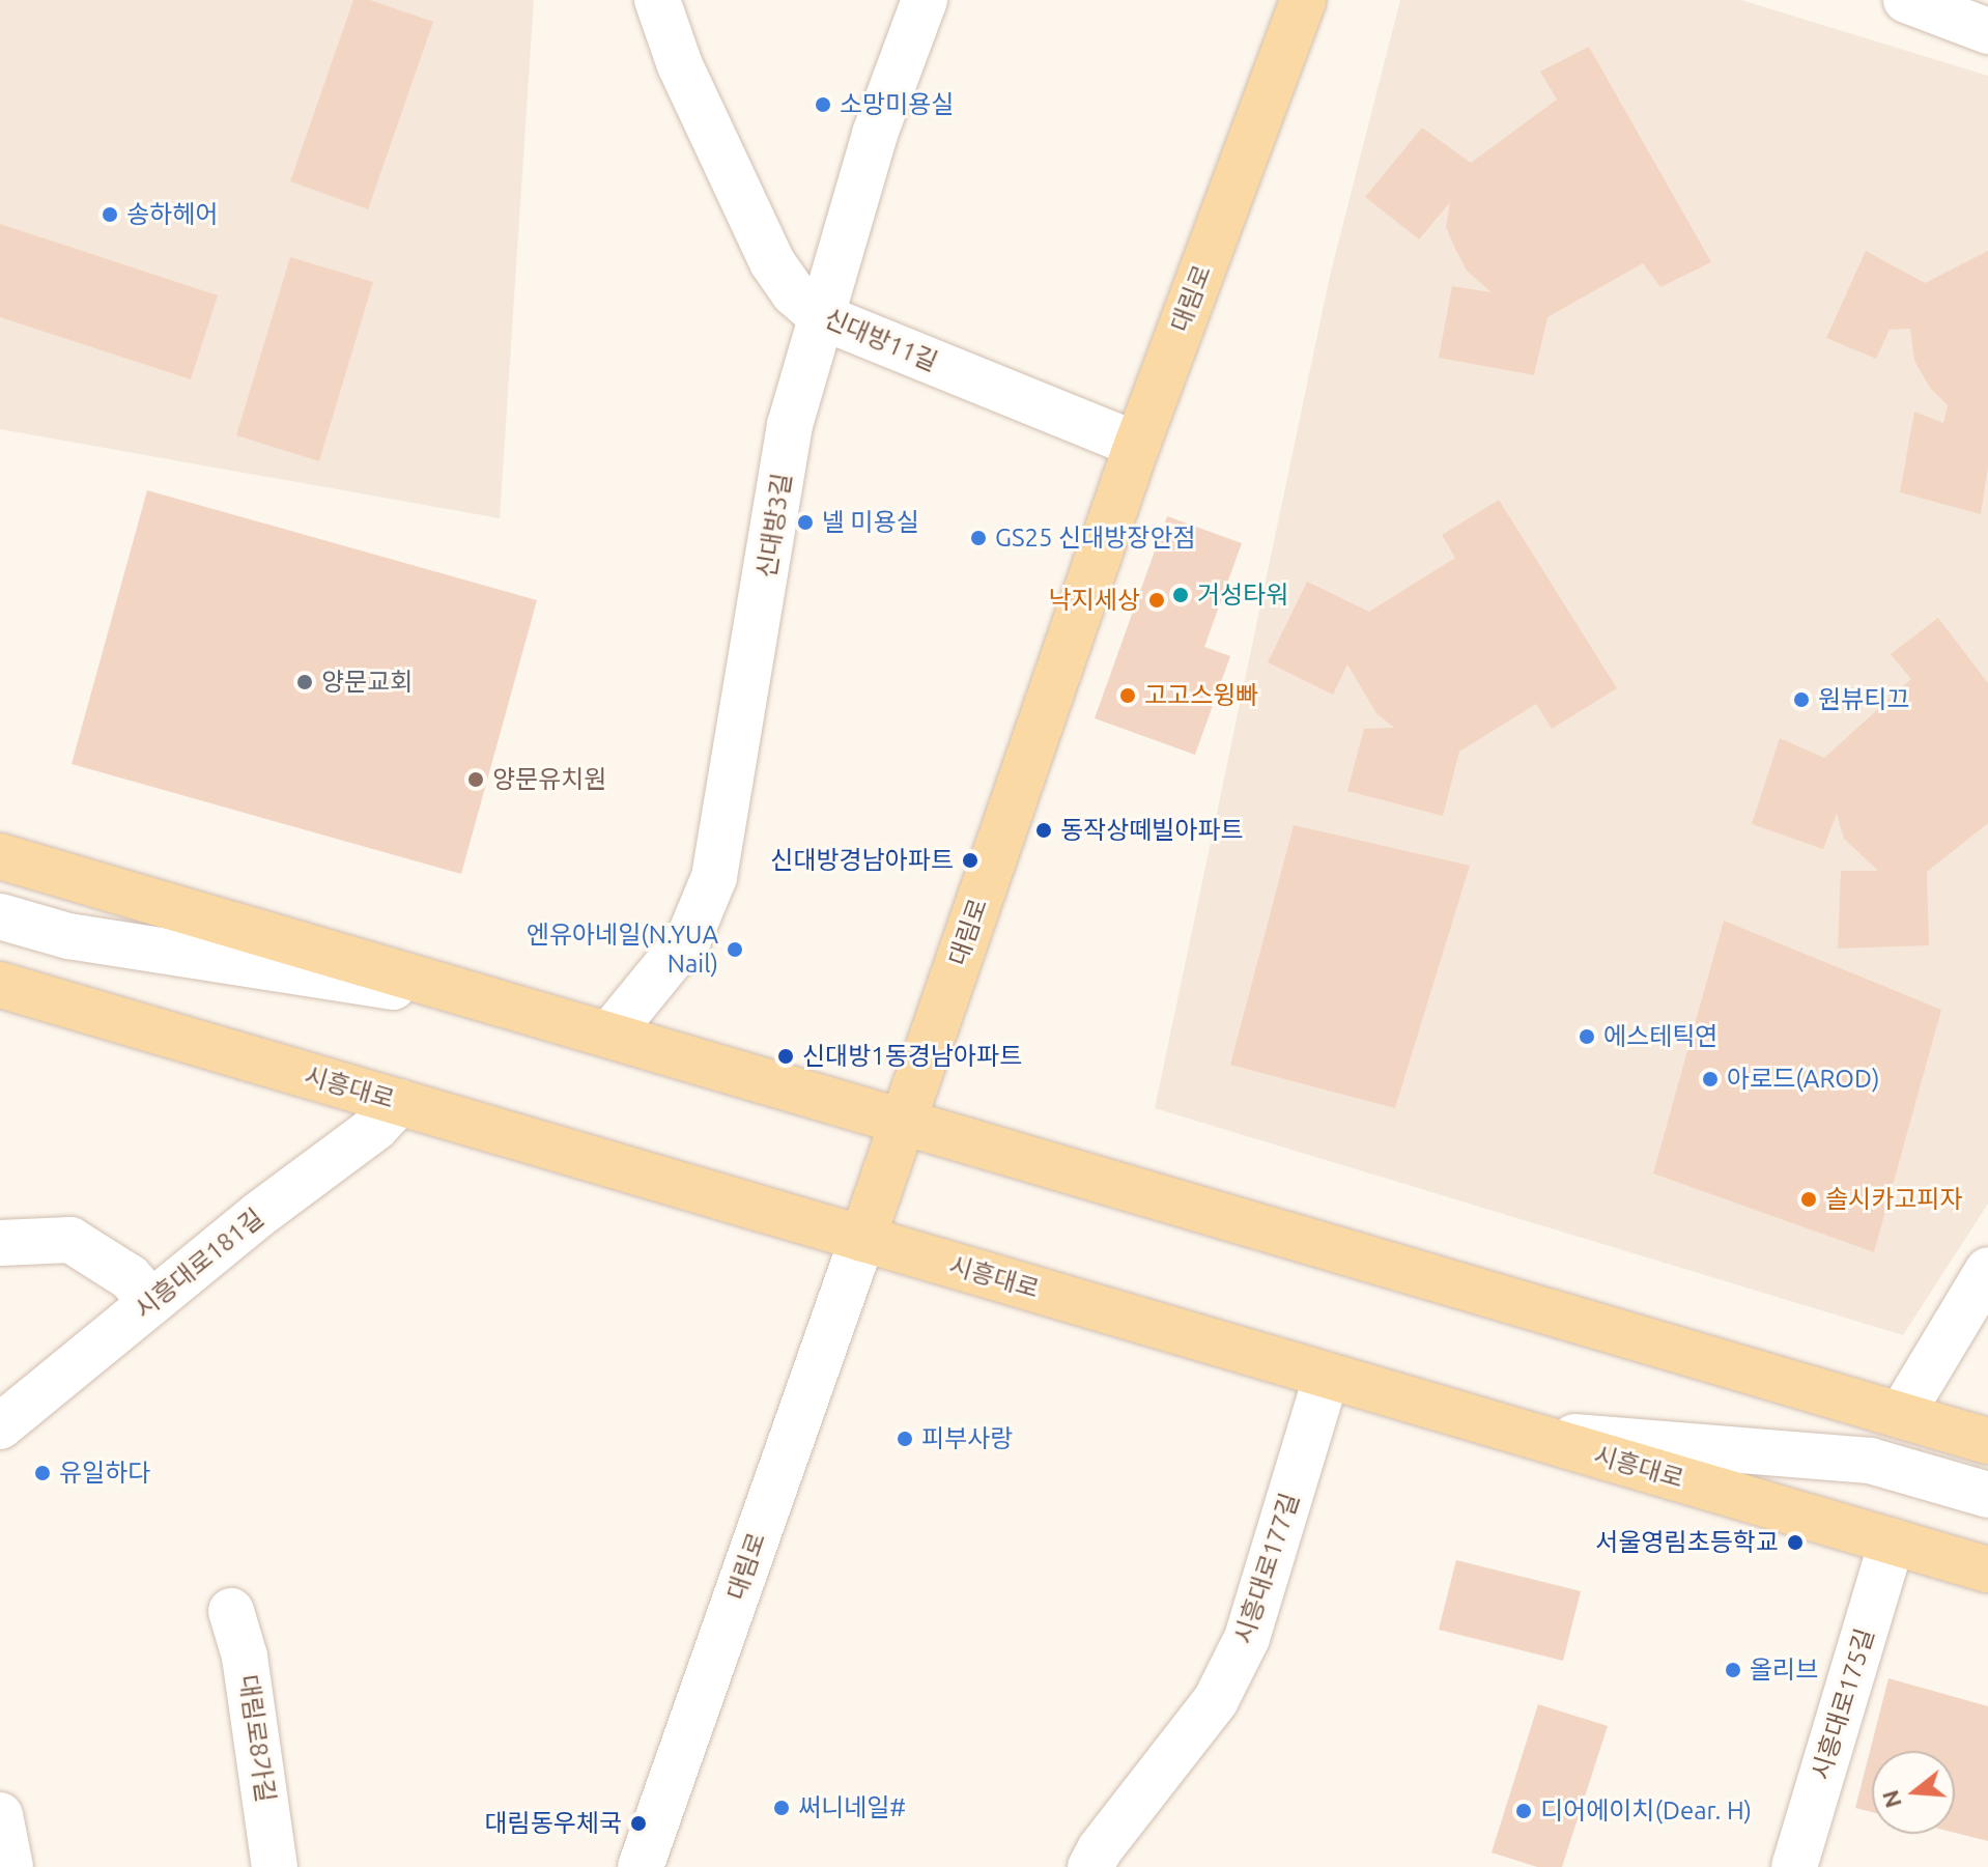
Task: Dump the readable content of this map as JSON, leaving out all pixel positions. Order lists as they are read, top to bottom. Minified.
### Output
{"streets":{"main road":["대림로","시흥대로"],"street":["신대방11길","신대방3길","시흥대로181길","시흥대로177길","시흥대로175길","대림로8가길"]},"crossings":[["대림로","신대방11길"],["대림로","시흥대로"],["신대방11길","신대방3길"],["시흥대로","시흥대로181길"],["시흥대로","시흥대로177길"],["시흥대로","시흥대로175길"]],"places":["소망미용실","송하헤어","넬 미용실","GS25 신대방장안점","거성타워","낙지세상","양문교회","고고스윙빠","원뷰티끄","양문유치원","동작상떼빌아파트","신대방경남아파트","엔유아네일(N.YUA Nail)","에스테틱연","신대방1동경남아파트","아로드(AROD)","솔시카고피자","피부사랑","유일하다","서울영림초등학교","올리브","써니네일#","디어에이치(Dear. H)","대림동우체국"],"north":"left"}
